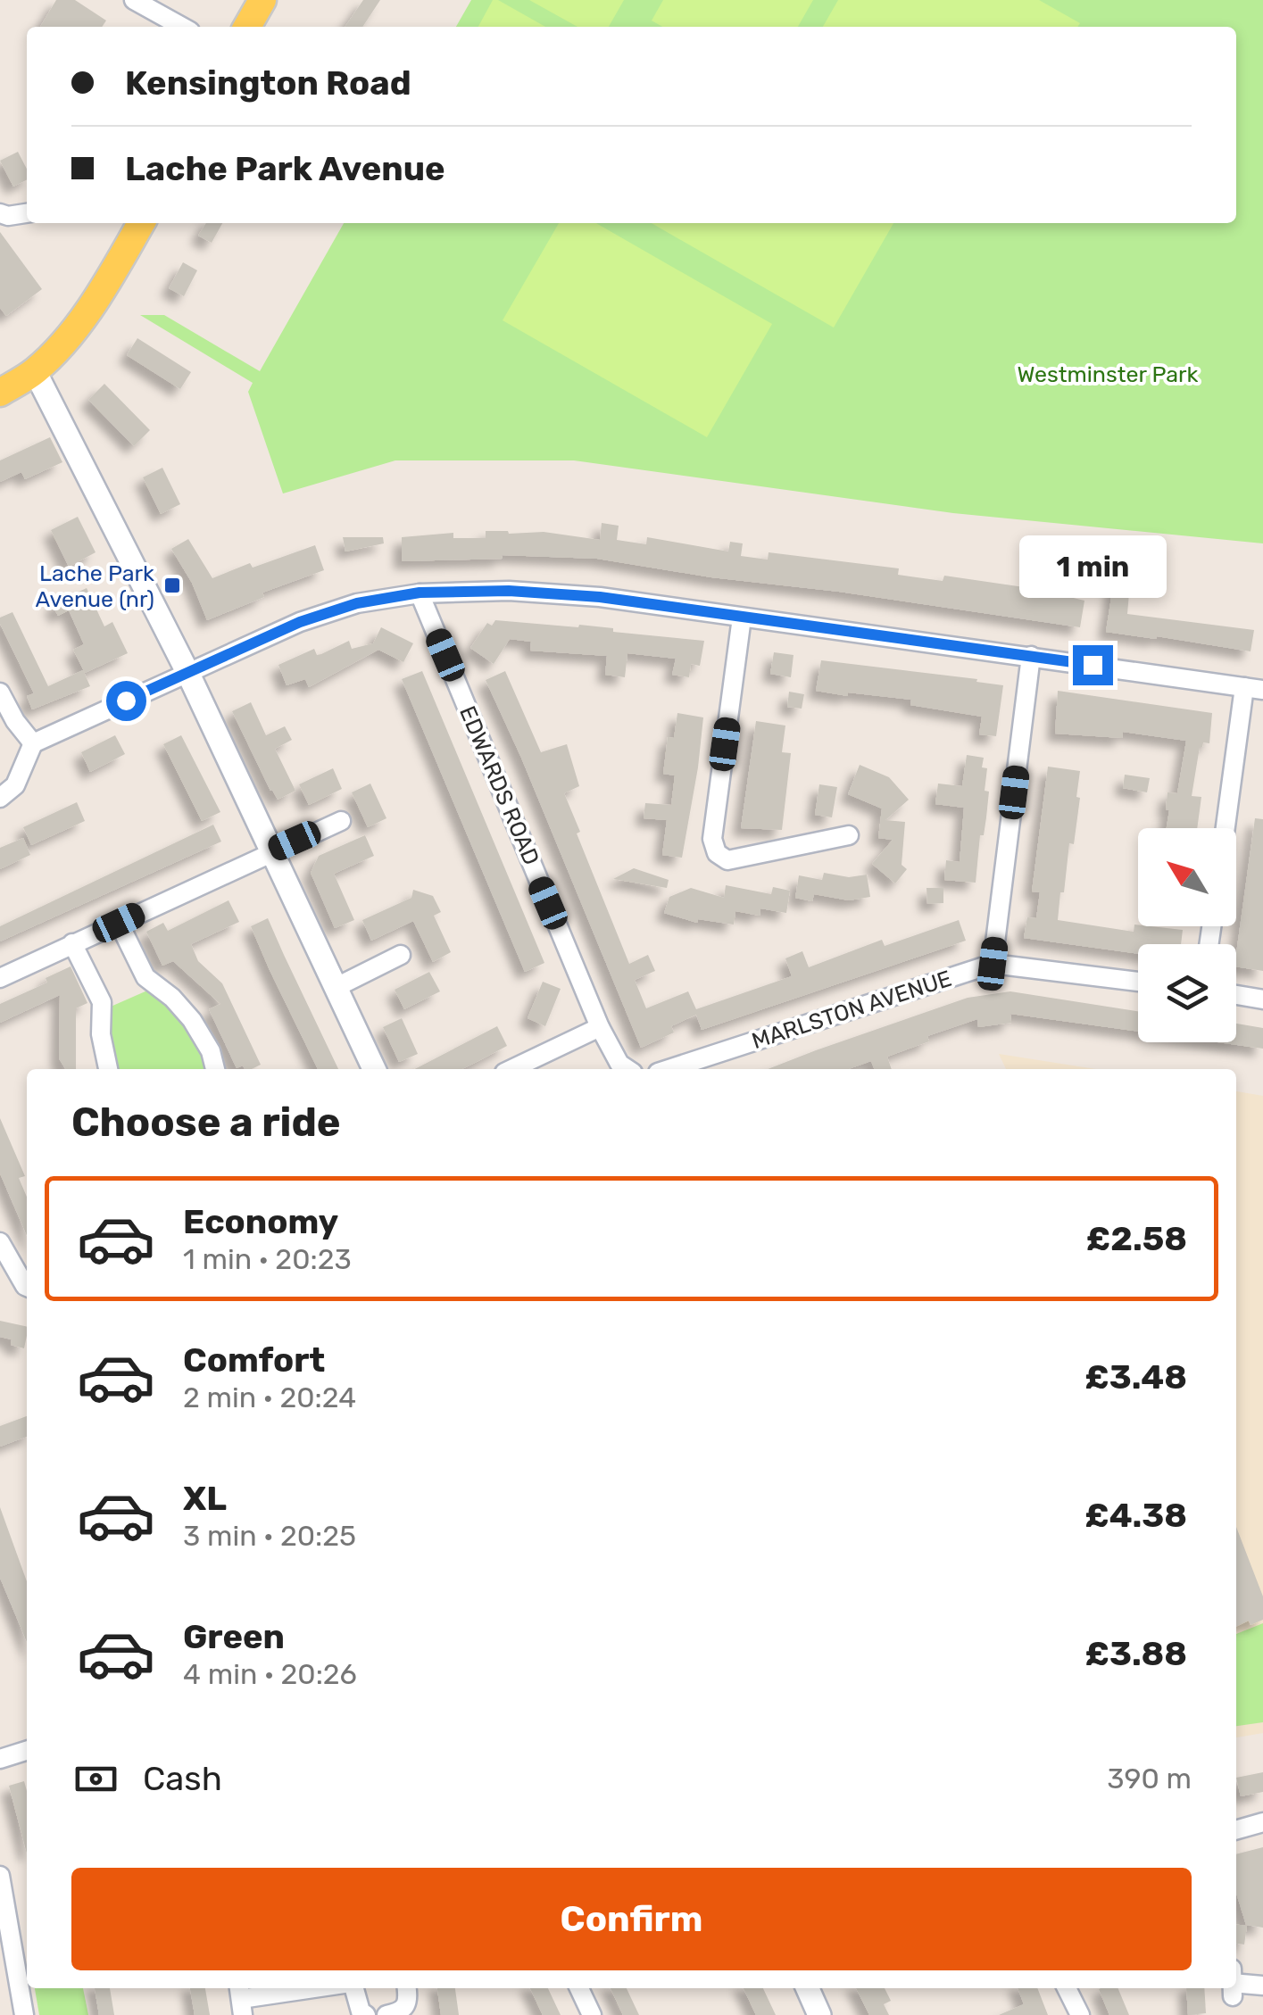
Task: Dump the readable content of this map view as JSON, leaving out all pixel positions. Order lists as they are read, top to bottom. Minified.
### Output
{"streets":{"street":["EDWARDS ROAD","MARLSTON AVENUE"]},"parks":["Westminster Park"],"places":{"transit":["Lache Park Avenue (nr)"]},"north":"top left","page":{"banner":["Kensington Road","Lache Park Avenue"],"bubble":"1 min","heading":"Choose a ride","list":[{"name":"Economy","note":"1 min · 20:23","value":"£2.58"},{"name":"Comfort","note":"2 min · 20:24","value":"£3.48"},{"name":"XL","note":"3 min · 20:25","value":"£4.38"},{"name":"Green","note":"4 min · 20:26","value":"£3.88"}],"pay":["Cash","390 m"],"buttons":"Confirm"}}
